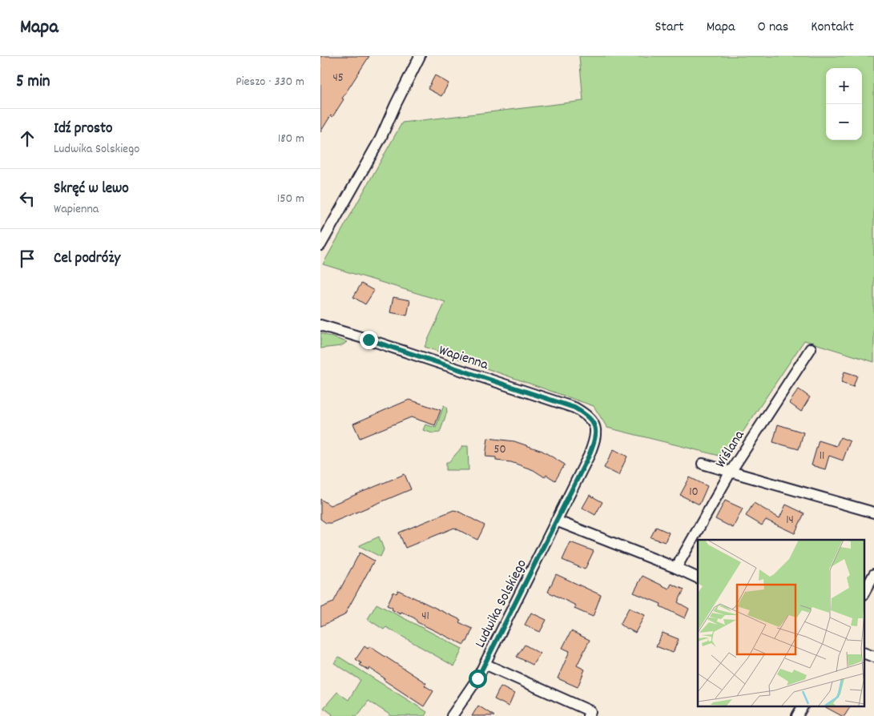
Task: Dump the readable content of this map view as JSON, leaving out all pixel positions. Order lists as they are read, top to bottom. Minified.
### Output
{"streets":{"street":["Wapienna","Wiślana","Ludwika Solskiego"]},"crossings":[["Wapienna","Ludwika Solskiego"]],"house_numbers":["45","50","11","10","14","41"],"page":{"header":"Mapa","nav":["Start","Mapa","O nas","Kontakt"],"heading":["5 min","Pieszo · 330 m"],"map_buttons":["+","−"],"list":[["Idź prosto","Ludwika Solskiego","180 m"],["Skręć w lewo","Wapienna","150 m"],"Cel podróży"]}}
